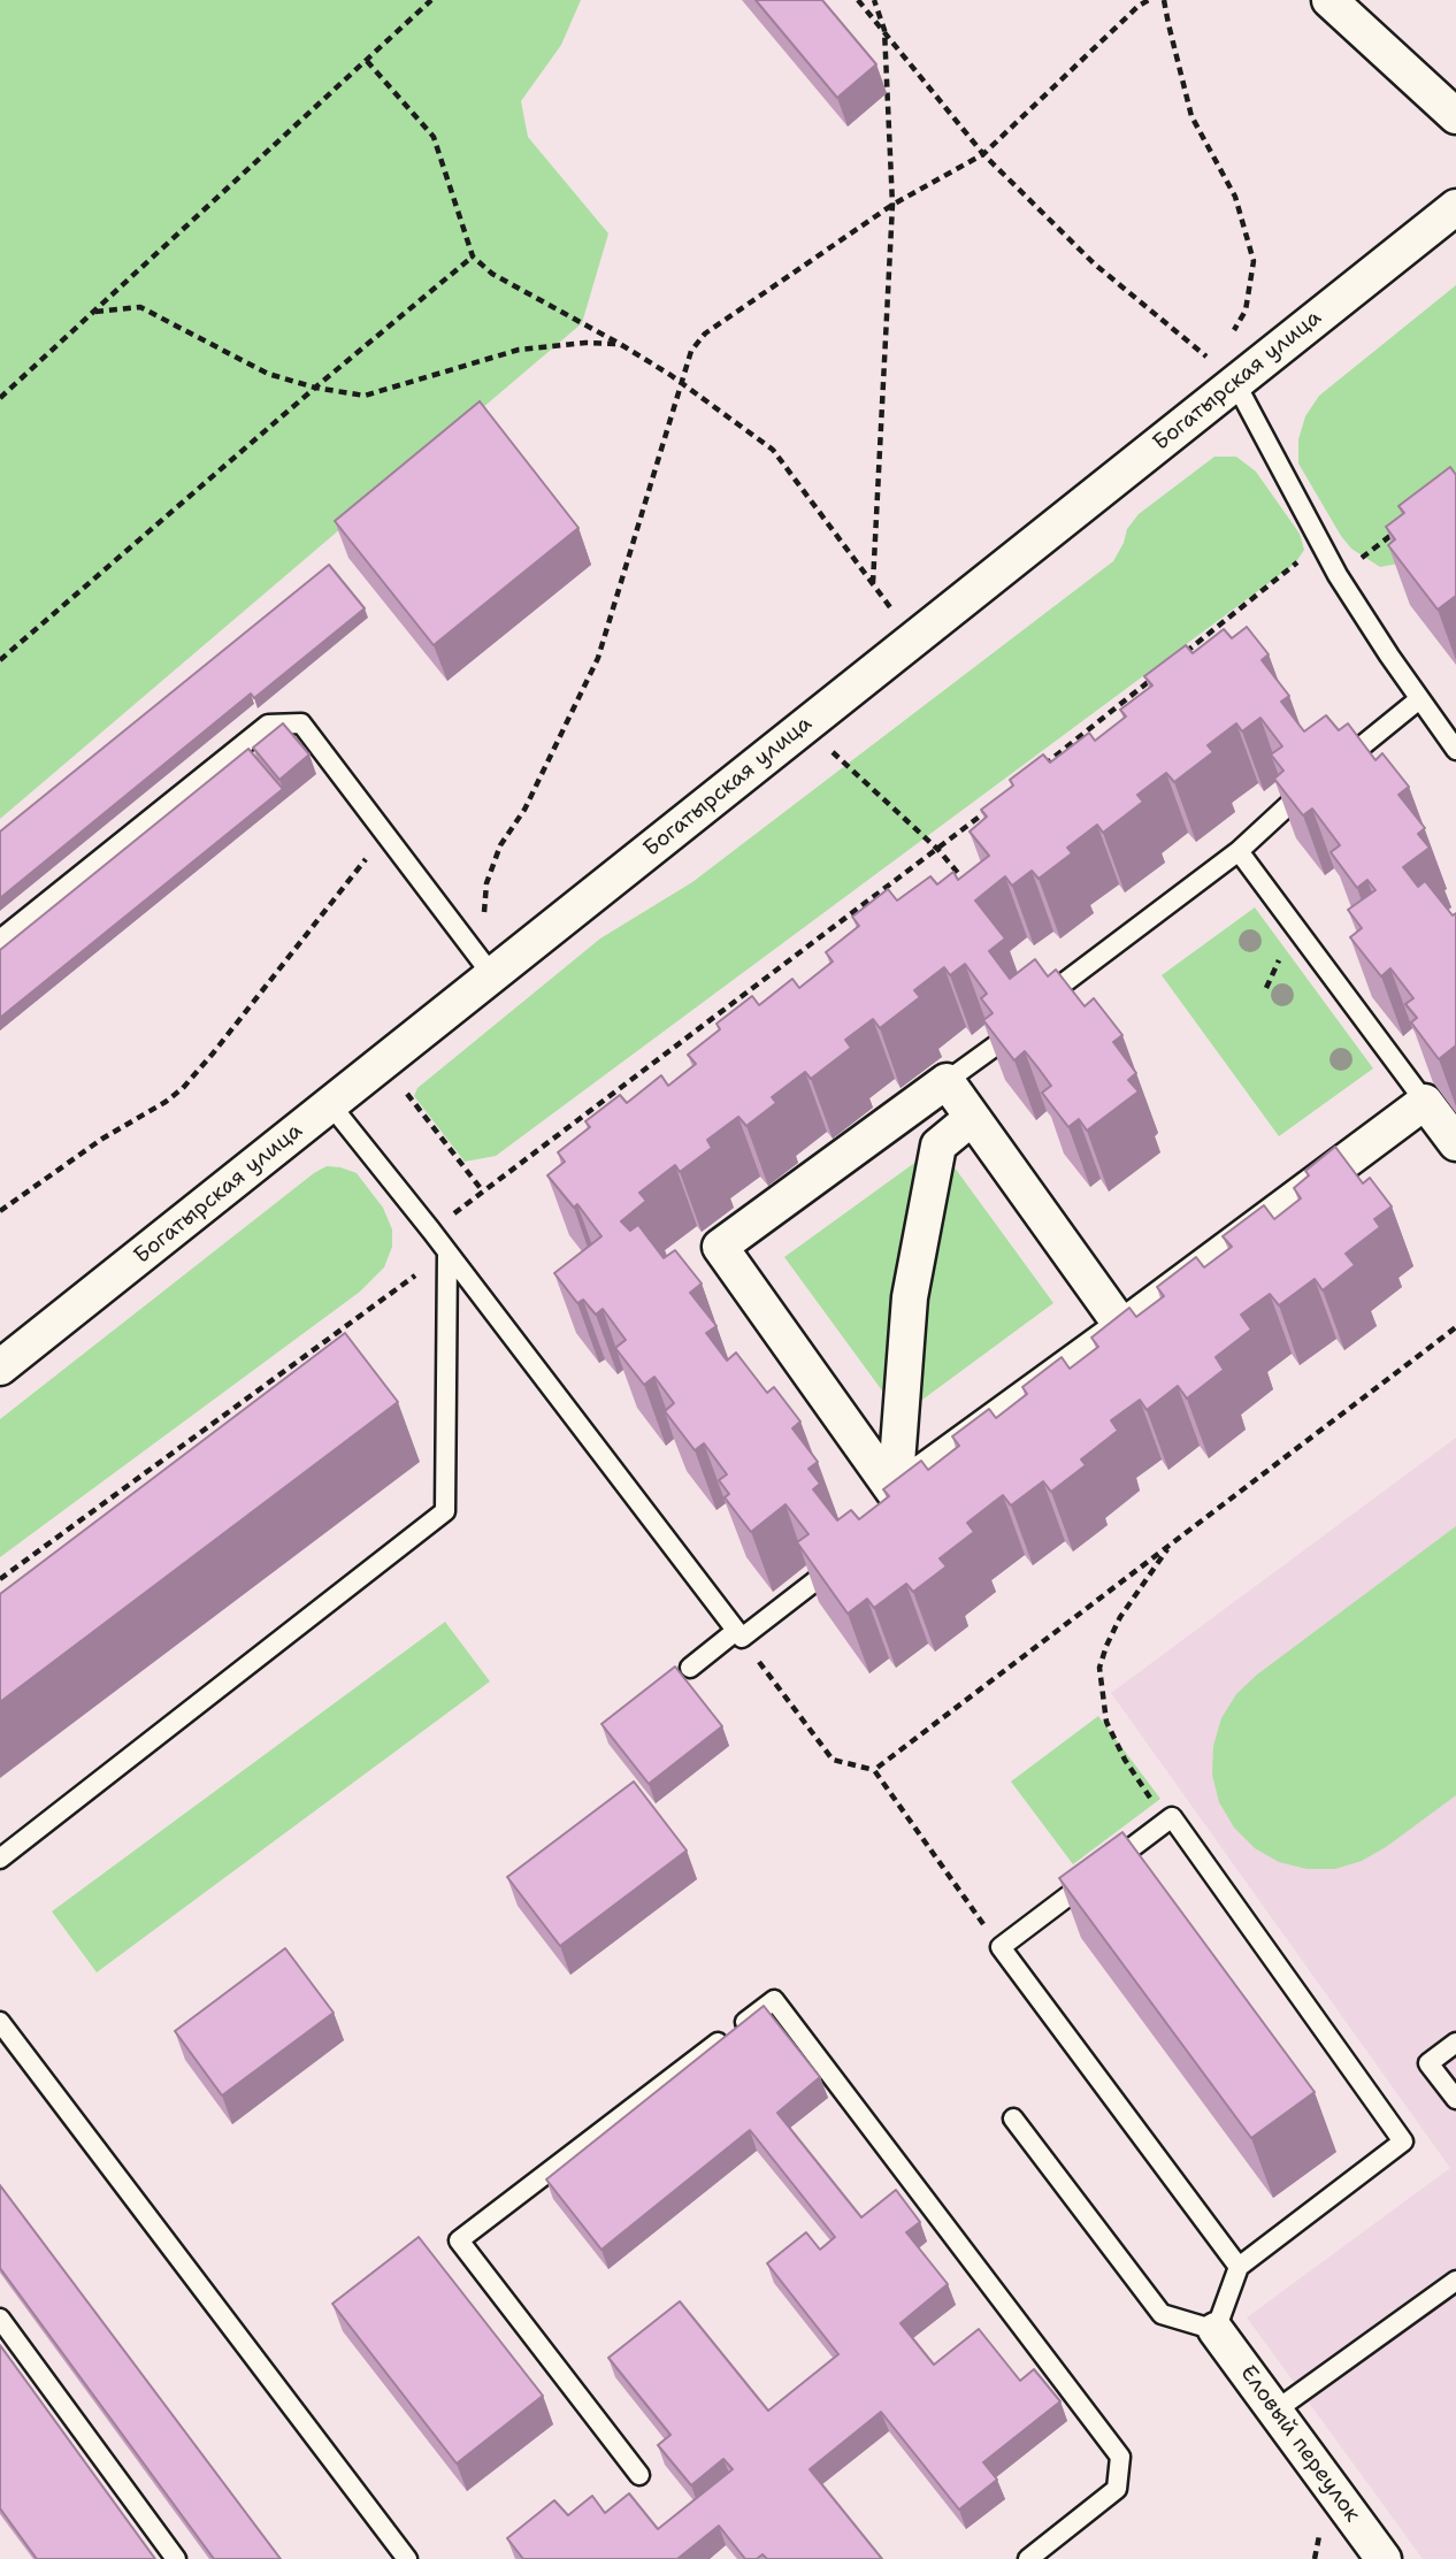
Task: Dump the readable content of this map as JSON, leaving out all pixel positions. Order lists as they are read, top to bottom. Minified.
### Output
{"streets":{"street":["Богатырская улица","Еловый переулок"]}}
